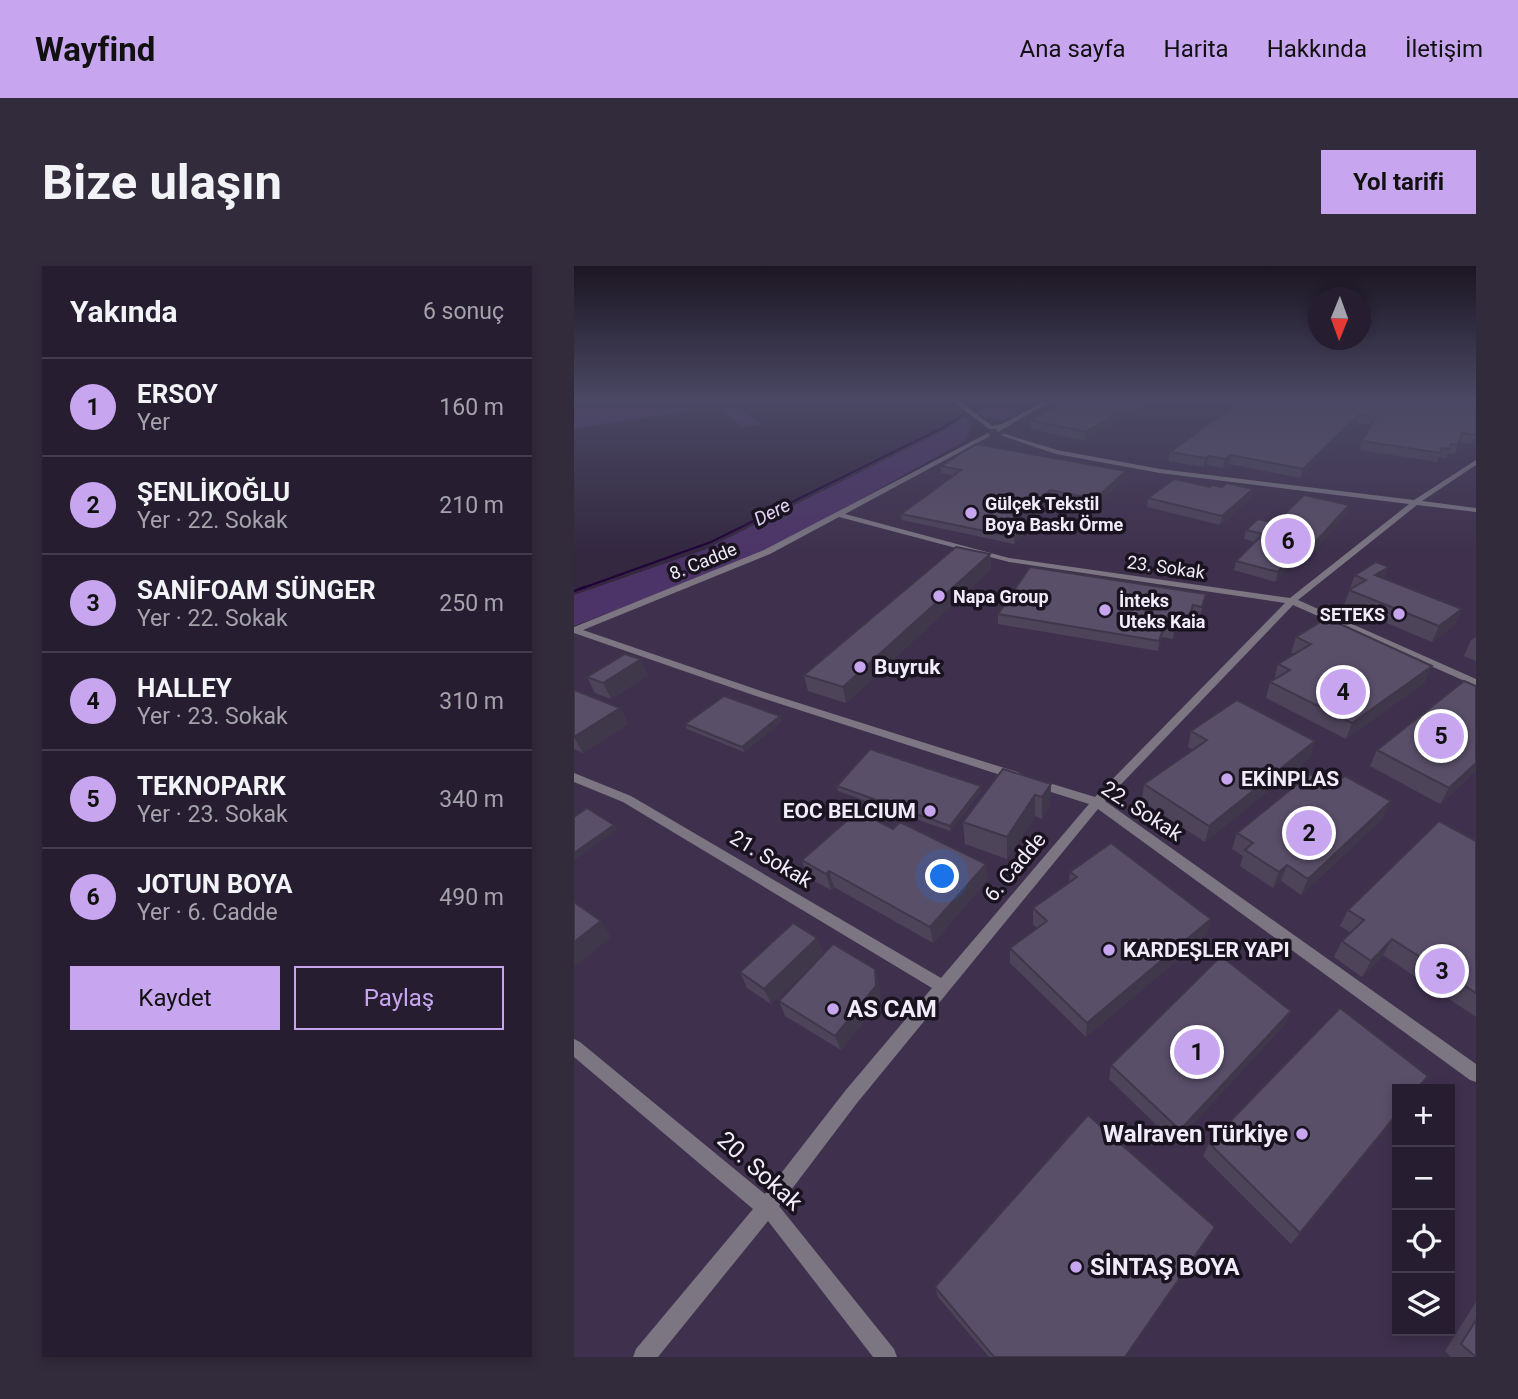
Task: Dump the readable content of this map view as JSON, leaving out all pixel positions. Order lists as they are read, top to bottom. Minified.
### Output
{"streets":{"street":["8. Cadde","23. Sokak","22. Sokak","21. Sokak","6. Cadde","20. Sokak"]},"crossings":[["8. Cadde","23. Sokak"],["8. Cadde","22. Sokak"],["23. Sokak","6. Cadde"],["22. Sokak","6. Cadde"],["21. Sokak","6. Cadde"],["6. Cadde","20. Sokak"]],"water":["Dere"],"places":["Gülçek Tekstil Boya Baskı Örme","Napa Group","İnteks Uteks Kaia","SETEKS","Buyruk","EKİNPLAS","EOC BELCIUM","KARDEŞLER YAPI","AS CAM","Walraven Türkiye","SİNTAŞ BOYA"],"north":"bottom","page":{"header":"Wayfind","nav":["Ana sayfa","Harita","Hakkında","İletişim"],"buttons":["Yol tarifi",["Kaydet","Paylaş"]],"title":"Bize ulaşın","heading":["Yakında","6 sonuç"],"list":[{"mark":"1","name":"ERSOY","note":"Yer","value":"160 m"},{"mark":"2","name":"ŞENLİKOĞLU","note":"Yer · 22. Sokak","value":"210 m"},{"mark":"3","name":"SANİFOAM SÜNGER","note":"Yer · 22. Sokak","value":"250 m"},{"mark":"4","name":"HALLEY","note":"Yer · 23. Sokak","value":"310 m"},{"mark":"5","name":"TEKNOPARK","note":"Yer · 23. Sokak","value":"340 m"},{"mark":"6","name":"JOTUN BOYA","note":"Yer · 6. Cadde","value":"490 m"}],"pins":["6","4","5","2","3","1"],"map_buttons":["+","−"]}}
